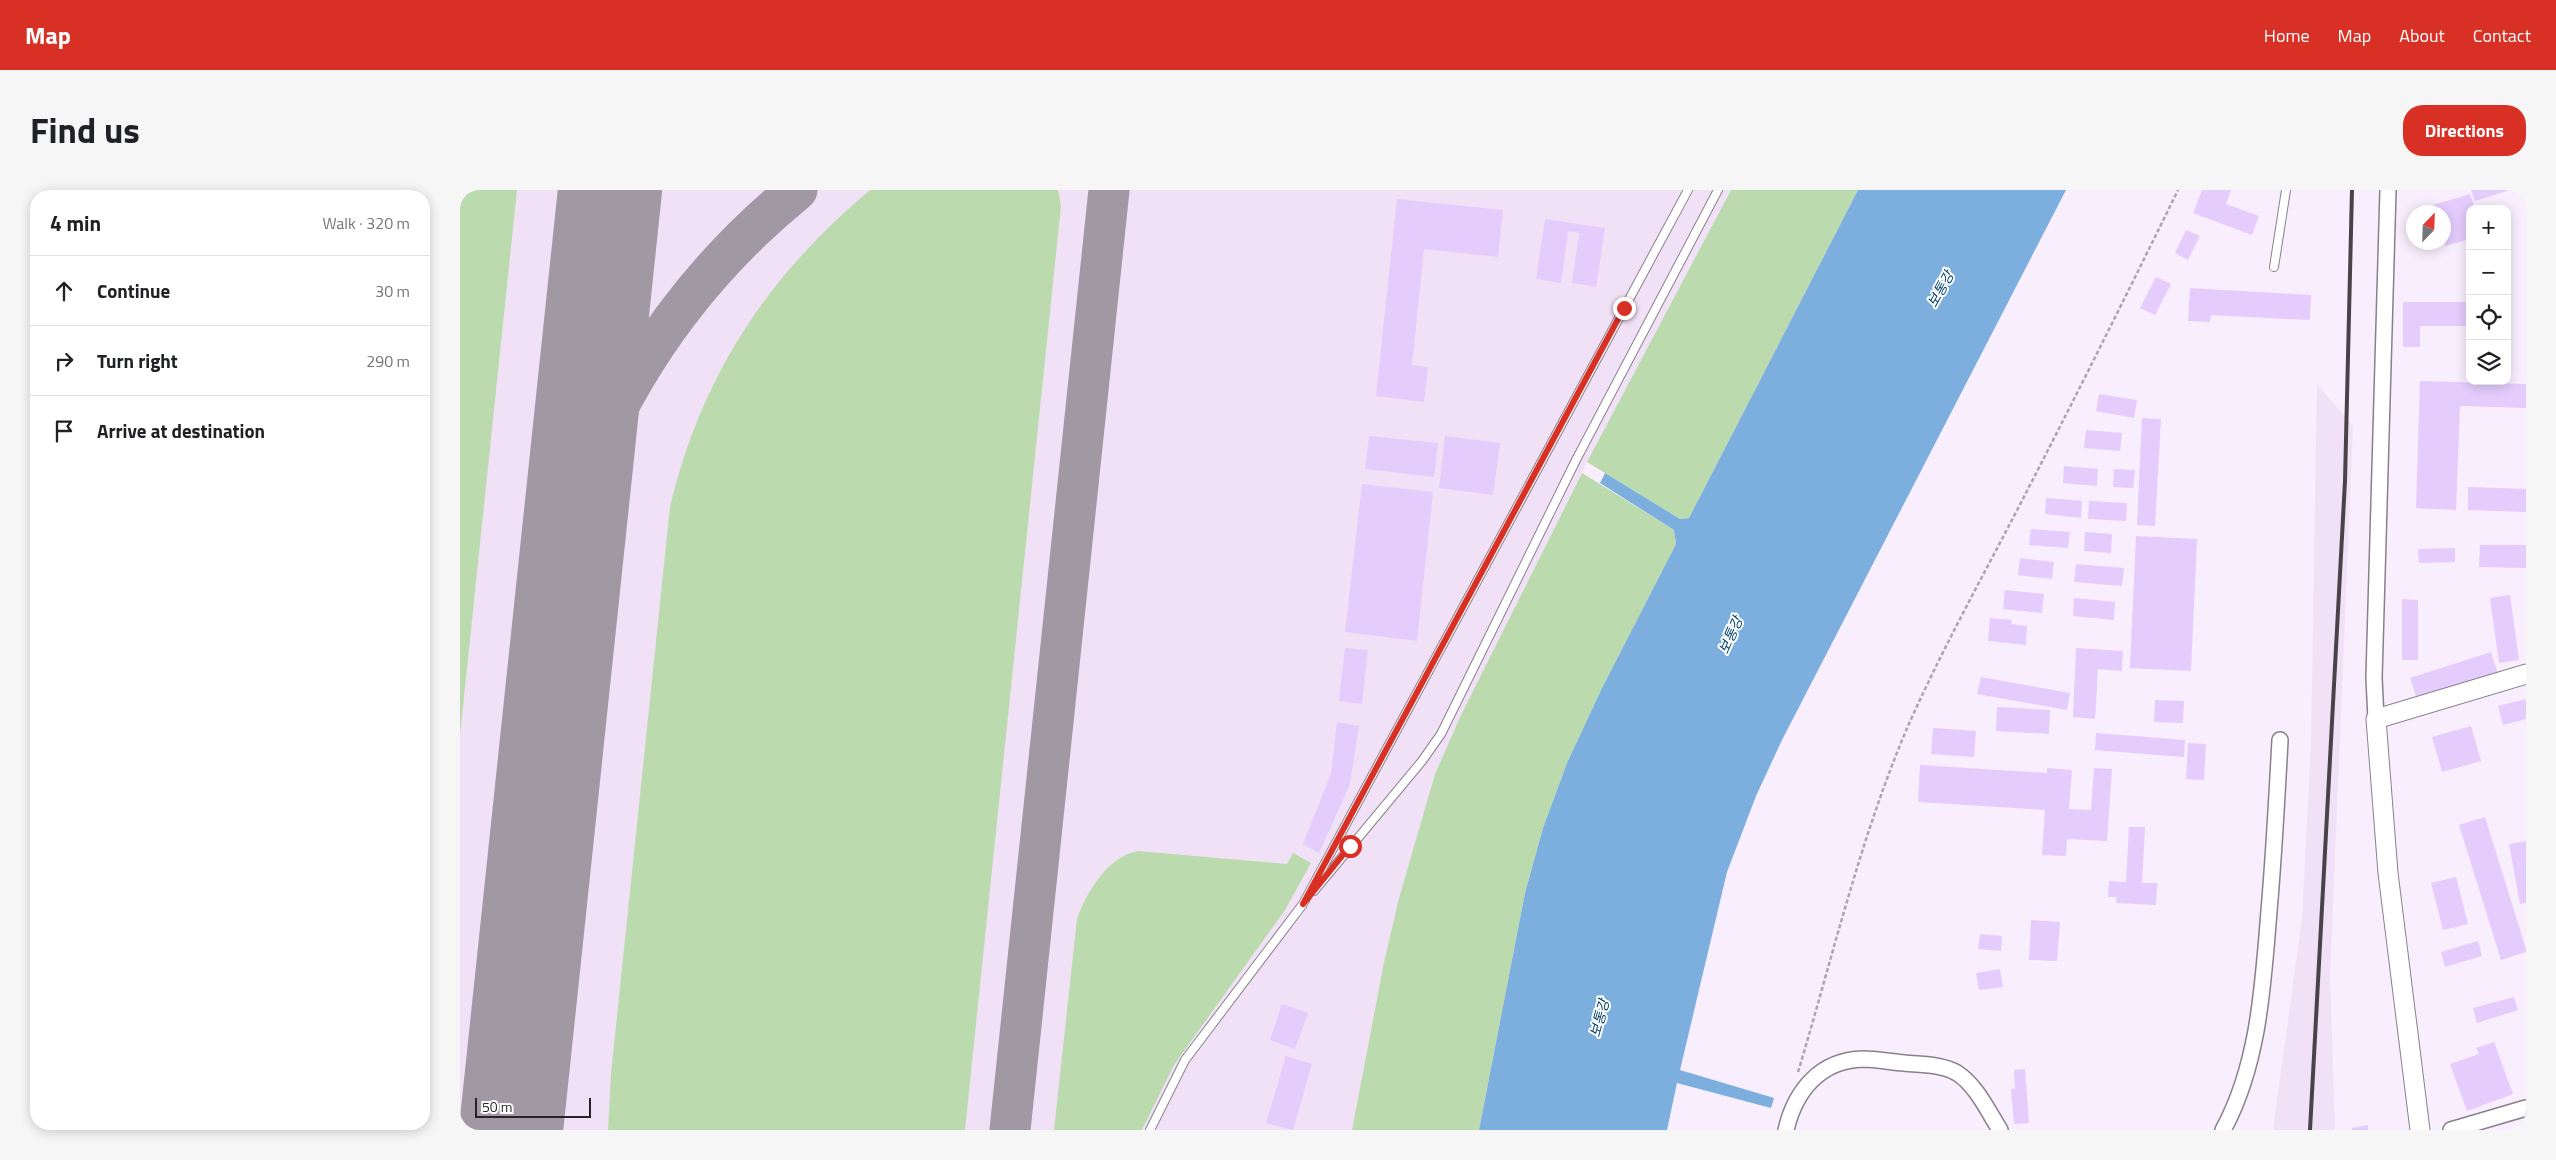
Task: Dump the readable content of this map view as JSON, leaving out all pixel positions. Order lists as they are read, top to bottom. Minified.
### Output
{"water":["보통강"],"scale_bar":"50 m","north":"top right","page":{"header":"Map","nav":["Home","Map","About","Contact"],"title":"Find us","buttons":"Directions","heading":["4 min","Walk · 320 m"],"map_buttons":["+","−"],"list":[["Continue","30 m"],["Turn right","290 m"],"Arrive at destination"],"scale":"50 m"}}
